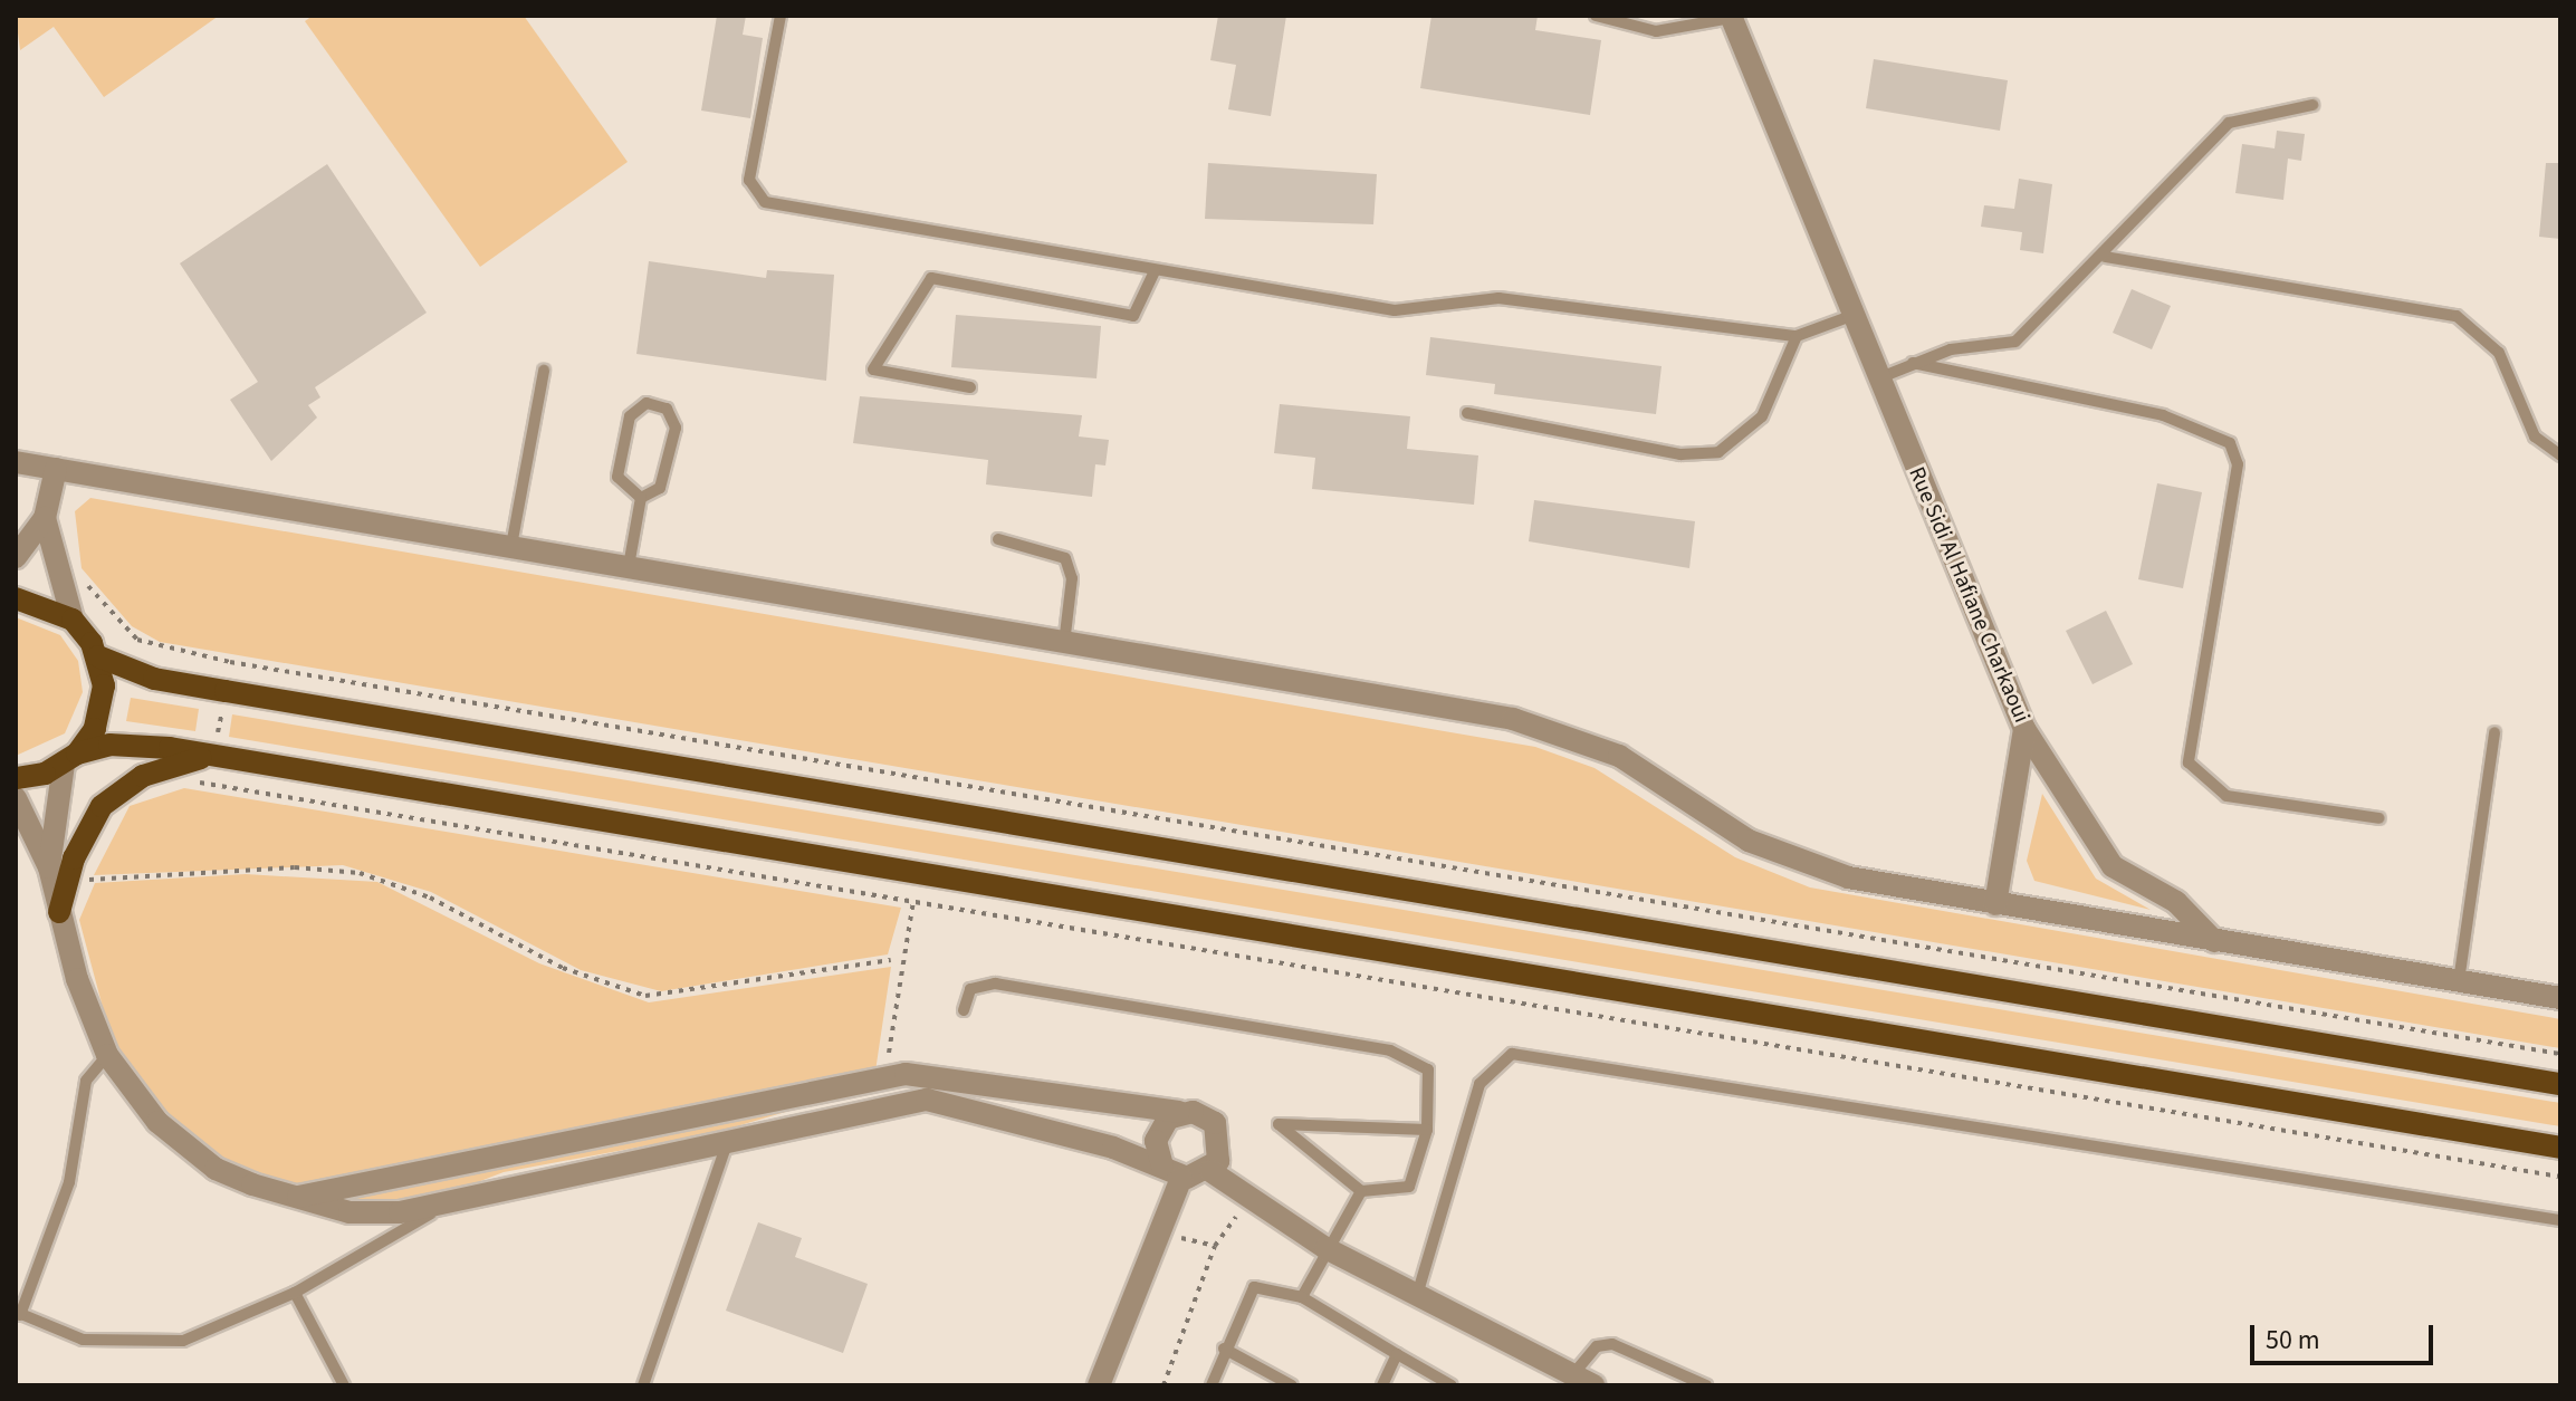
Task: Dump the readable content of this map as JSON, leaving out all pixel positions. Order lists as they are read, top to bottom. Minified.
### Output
{"streets":{"street":["Rue Sidi Al Hafiane Charkaoui"]},"scale_bar":"50 m"}
